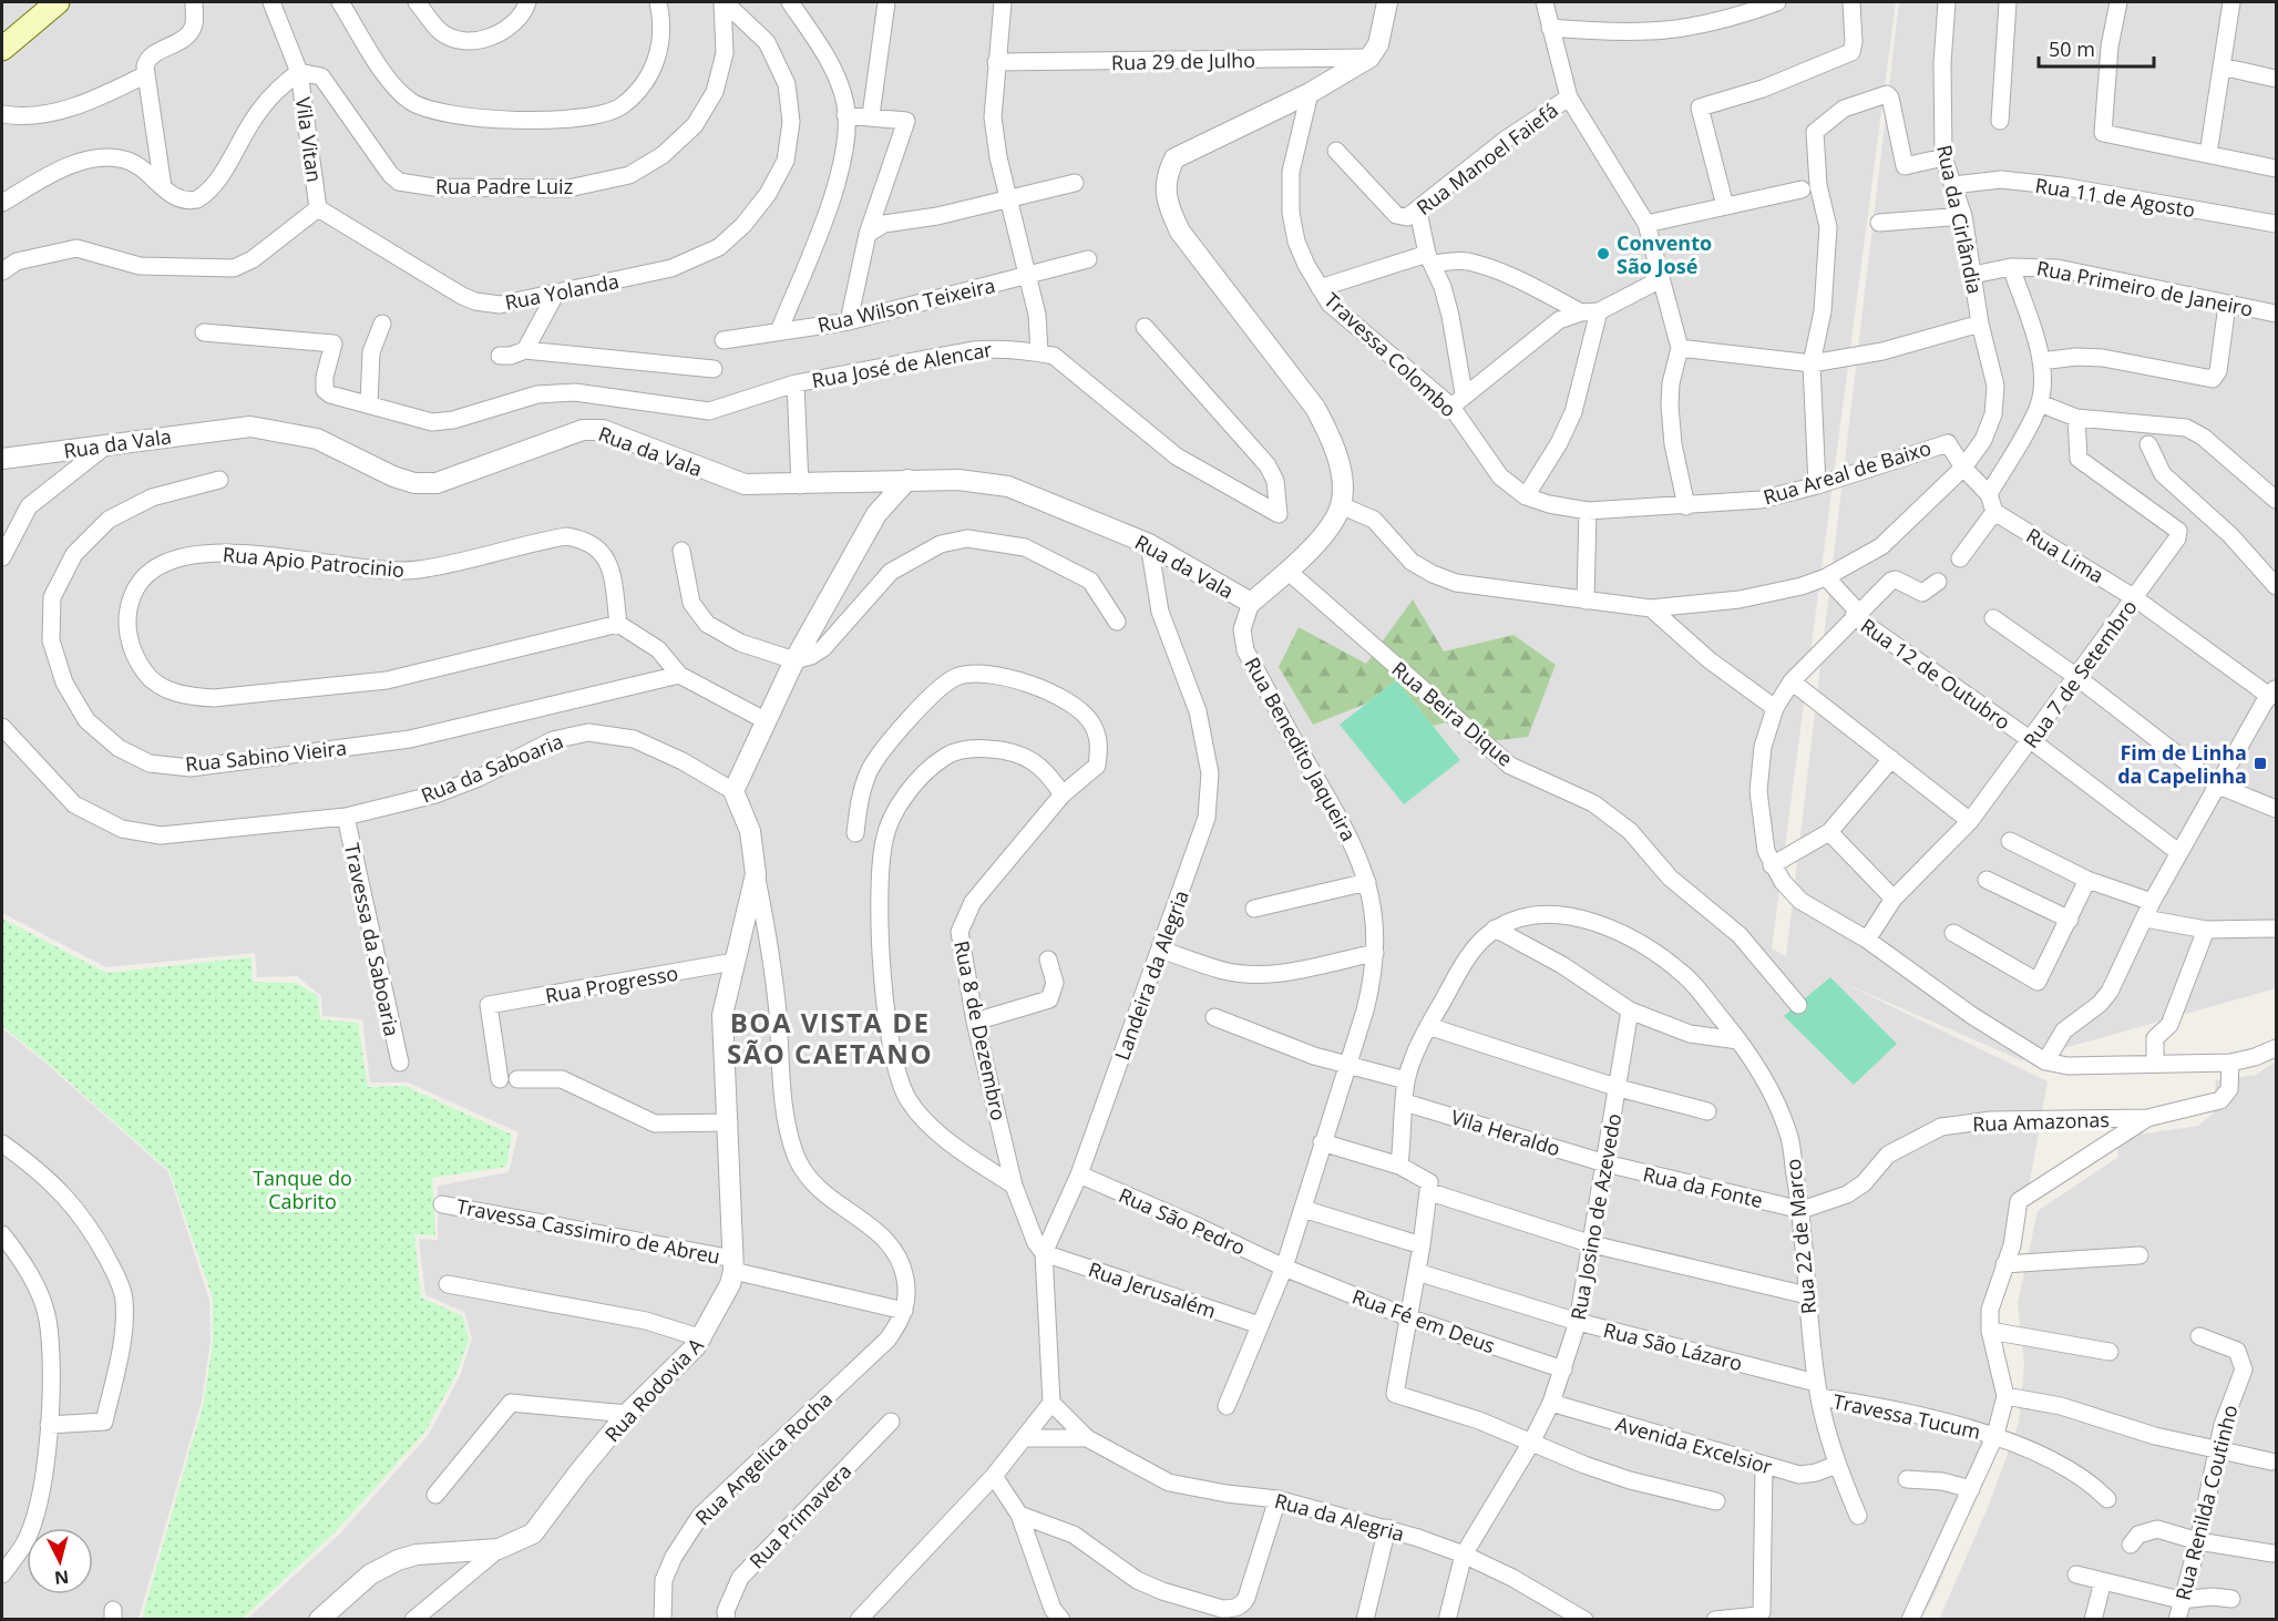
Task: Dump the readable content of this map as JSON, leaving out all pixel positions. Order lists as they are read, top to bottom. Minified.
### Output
{"streets":{"street":["Rua 29 de Julho","Vila Vitan","Rua Manoel Faiefá","Rua Padre Luiz","Rua 11 de Agosto","Rua da Cirlândia","Rua Primeiro de Janeiro","Rua Yolanda","Rua Wilson Teixeira","Travessa Colombo","Rua José de Alencar","Rua da Vala","Rua Areal de Baixo","Rua Lima","Rua Apio Patrocinio","Rua 12 de Outubro","Rua 7 de Setembro","Rua Beira Dique","Rua Benedito Jaqueira","Rua Sabino Vieira","Rua da Saboaria","Travessa da Saboaria","Landeira da Alegria","Rua Progresso","Rua 8 de Dezembro","Rua Amazonas","Vila Heraldo","Rua da Fonte","Rua Josino de Azevedo","Rua São Pedro","Travessa Cassimiro de Abreu","Rua 22 de Marco","Rua Jerusalém","Rua Fé em Deus","Rua São Lázaro","Rua Rodovia A","Travessa Tucum","Avenida Excelsior","Rua Angelica Rocha","Rua Renilda Coutinho","Rua Primavera","Rua da Alegria"]},"crossings":[["Vila Vitan","Rua Padre Luiz"],["Vila Vitan","Rua Yolanda"],["Rua Padre Luiz","Rua Yolanda"],["Rua 11 de Agosto","Rua da Cirlândia"],["Rua da Cirlândia","Rua Primeiro de Janeiro"],["Rua da Cirlândia","Rua Areal de Baixo"],["Rua da Cirlândia","Rua 12 de Outubro"],["Travessa Colombo","Rua Areal de Baixo"],["Rua da Vala","Rua Benedito Jaqueira"],["Rua da Vala","Landeira da Alegria"],["Rua Lima","Rua 7 de Setembro"],["Rua 12 de Outubro","Rua 7 de Setembro"],["Rua Benedito Jaqueira","Rua São Pedro"],["Rua Benedito Jaqueira","Rua Jerusalém"],["Rua Benedito Jaqueira","Rua Fé em Deus"],["Rua da Saboaria","Travessa da Saboaria"],["Landeira da Alegria","Rua 8 de Dezembro"],["Landeira da Alegria","Rua São Pedro"],["Landeira da Alegria","Rua Jerusalém"],["Landeira da Alegria","Rua da Alegria"],["Rua Progresso","Rua Rodovia A"],["Rua 8 de Dezembro","Rua Jerusalém"],["Rua Amazonas","Rua da Fonte"],["Rua Amazonas","Rua 22 de Marco"],["Vila Heraldo","Rua da Fonte"],["Vila Heraldo","Rua Josino de Azevedo"],["Vila Heraldo","Rua 22 de Marco"],["Rua da Fonte","Rua Josino de Azevedo"],["Rua da Fonte","Rua 22 de Marco"],["Rua Josino de Azevedo","Rua Fé em Deus"],["Rua Josino de Azevedo","Rua São Lázaro"],["Rua Josino de Azevedo","Avenida Excelsior"],["Rua Josino de Azevedo","Rua da Alegria"],["Rua São Pedro","Rua Fé em Deus"],["Travessa Cassimiro de Abreu","Rua Rodovia A"],["Travessa Cassimiro de Abreu","Rua Angelica Rocha"],["Rua 22 de Marco","Rua São Lázaro"],["Rua 22 de Marco","Travessa Tucum"],["Rua 22 de Marco","Avenida Excelsior"],["Rua São Lázaro","Travessa Tucum"]],"districts":["BOA VISTA DE SÃO CAETANO"],"parks":["Tanque do Cabrito"],"places":{"other":["Convento São José"],"transit":["Fim de Linha da Capelinha"]},"scale_bar":"50 m","north":"bottom"}
